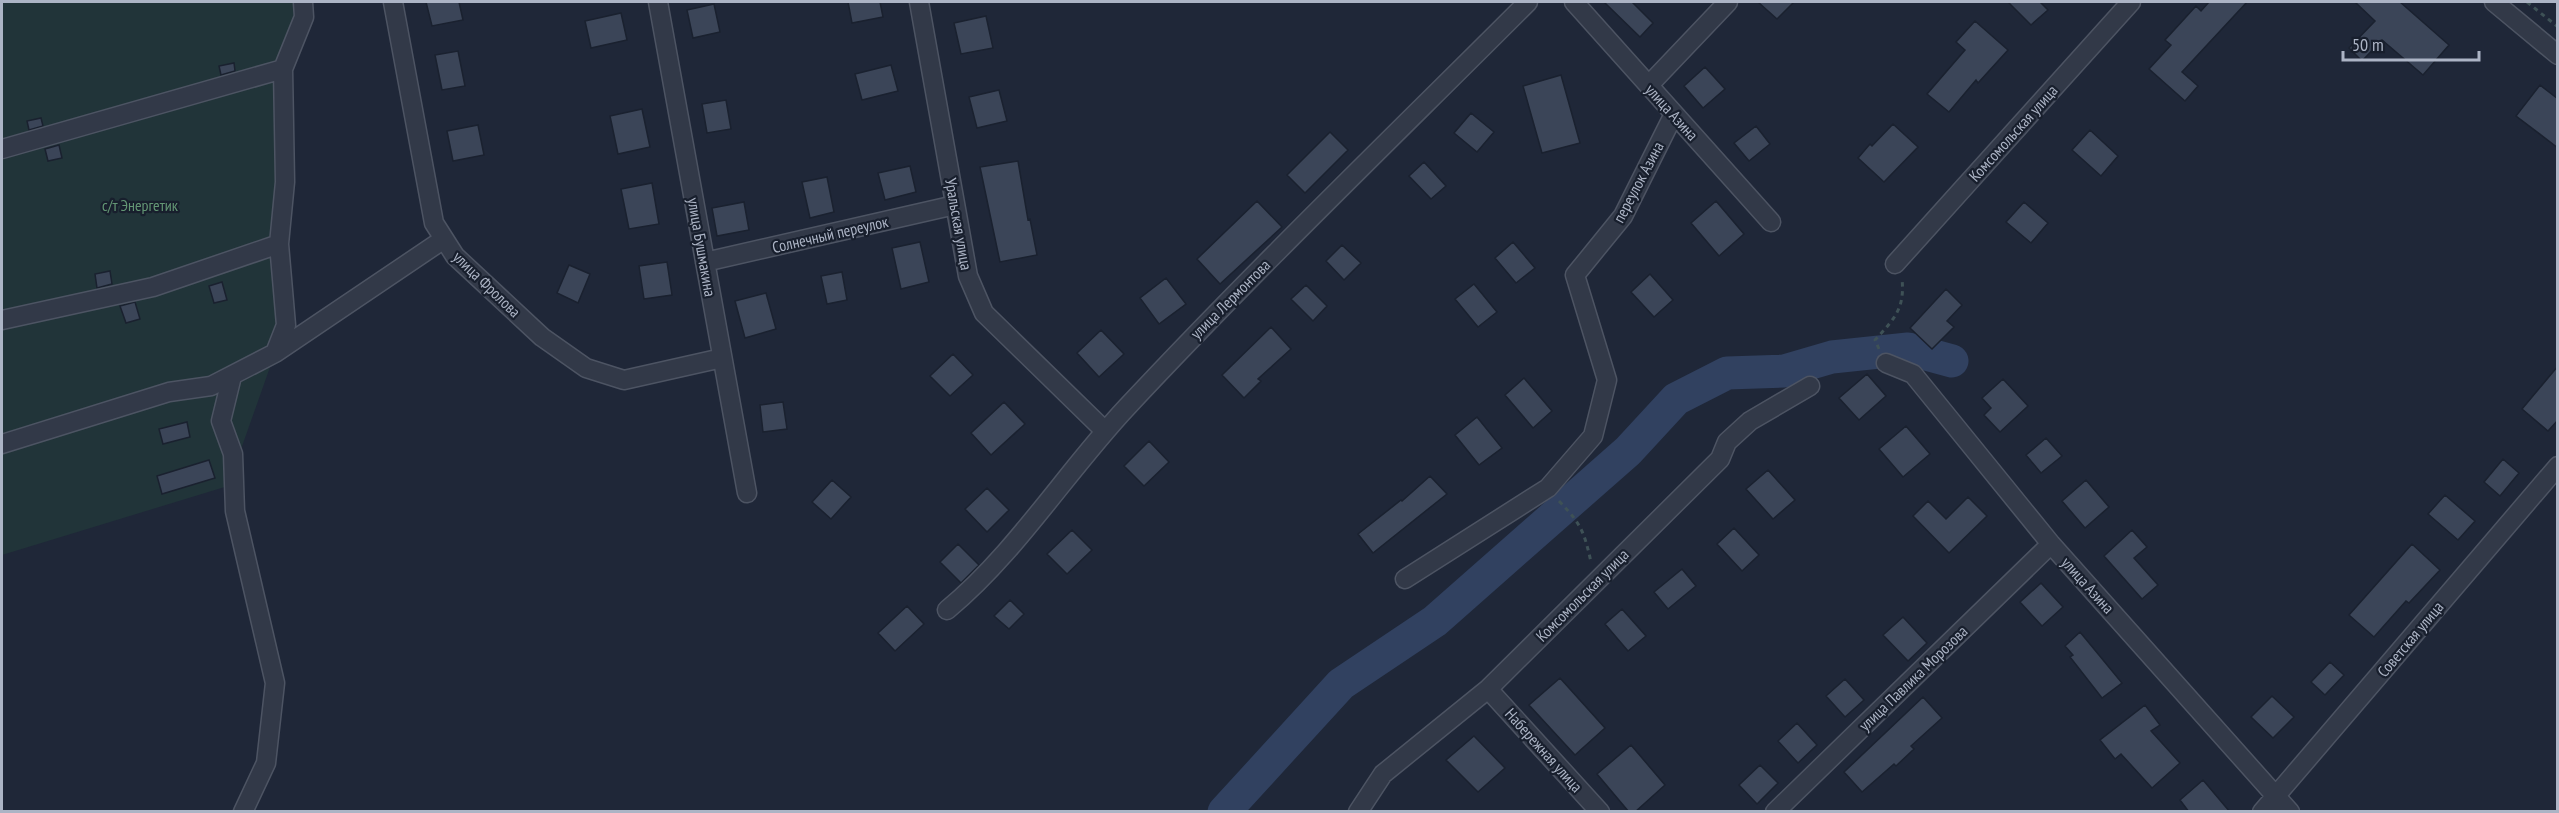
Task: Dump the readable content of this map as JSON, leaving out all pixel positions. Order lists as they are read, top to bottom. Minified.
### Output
{"streets":{"street":["улица Азина","Комсомольская улица","переулок Азина","Уральская улица","Солнечный переулок","улица Бушмакина","улица Фролова","улица Лермонтова","Советская улица","улица Павлика Морозова","Набережная улица"]},"crossings":[["улица Азина","переулок Азина"],["улица Азина","Советская улица"],["улица Азина","улица Павлика Морозова"],["Комсомольская улица","Набережная улица"],["Уральская улица","Солнечный переулок"],["Уральская улица","улица Лермонтова"],["Солнечный переулок","улица Бушмакина"],["улица Бушмакина","улица Фролова"]],"parks":["с/т Энергетик"],"scale_bar":"50 m"}
